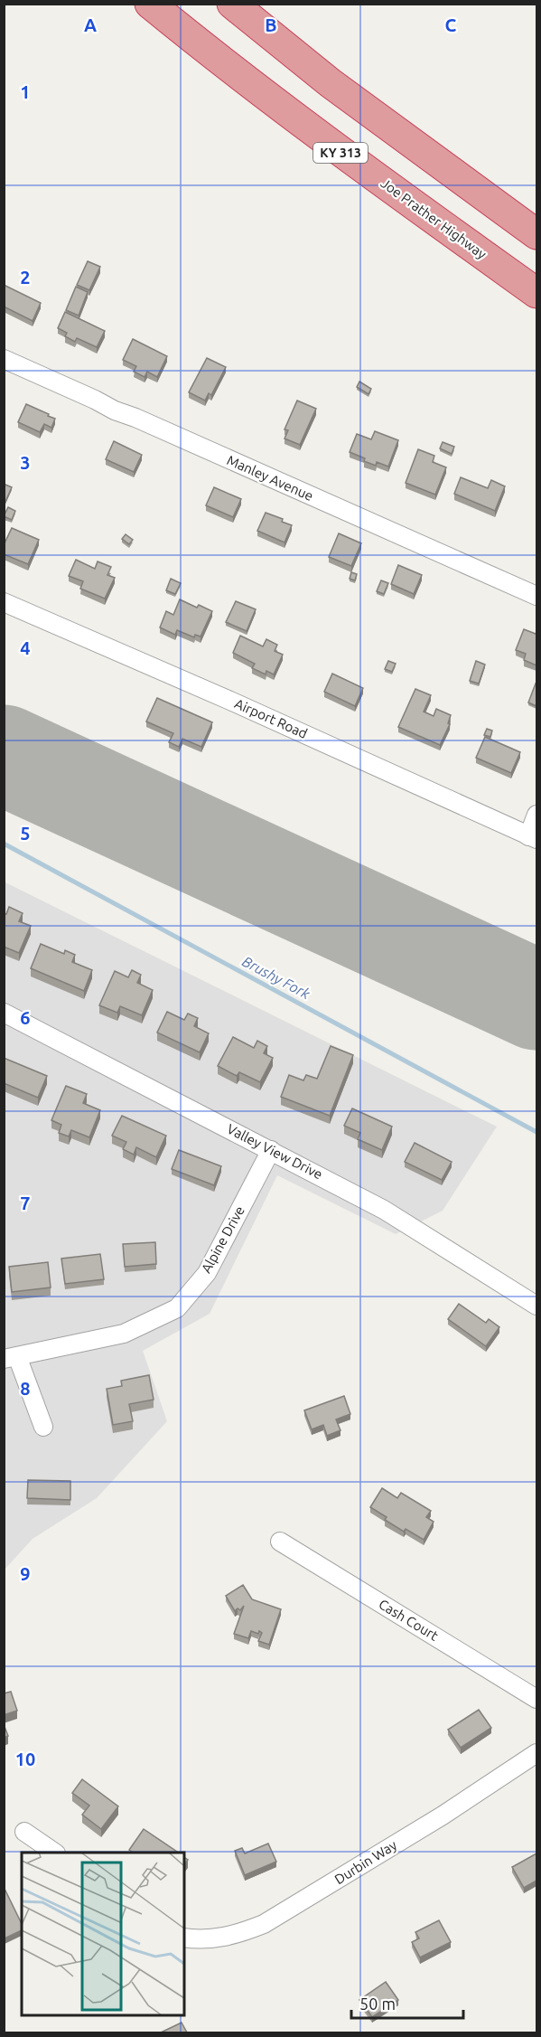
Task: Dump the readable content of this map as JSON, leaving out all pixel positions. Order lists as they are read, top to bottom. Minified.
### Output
{"streets":{"highway":["KY 313","Joe Prather Highway"],"street":["Manley Avenue","Airport Road","Valley View Drive","Alpine Drive","Cash Court","Durbin Way"]},"crossings":[["Valley View Drive","Alpine Drive"]],"water":["Brushy Fork"],"scale_bar":"50 m","grid":{"columns":["A","B","C"],"rows":["1","2","3","4","5","6","7","8","9","10"]}}
